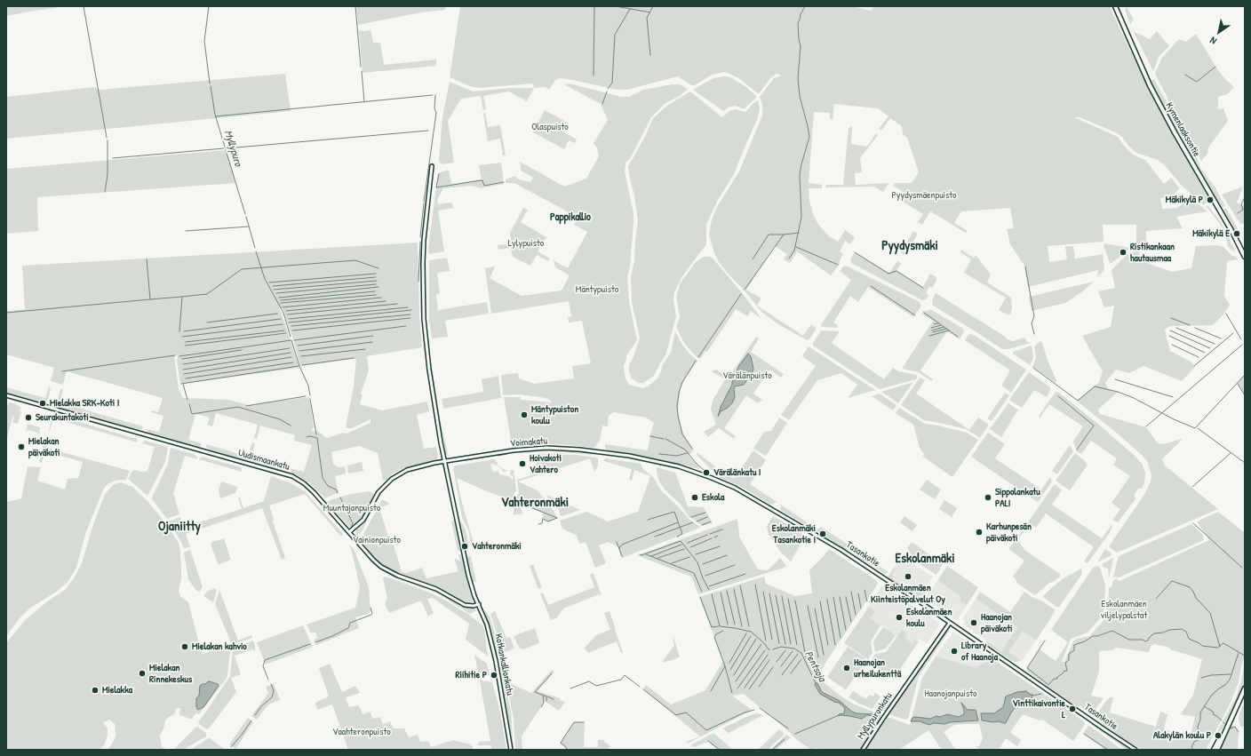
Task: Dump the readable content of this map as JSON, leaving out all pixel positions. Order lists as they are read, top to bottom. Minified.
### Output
{"streets":{"main road":["Kymenlaaksontie"],"street":["Voimakatu","Uudismaankatu","Tasankotie","Kotkankallionkatu","Myllypuronkatu"]},"crossings":[["Voimakatu","Uudismaankatu"],["Voimakatu","Tasankotie"],["Voimakatu","Kotkankallionkatu"],["Uudismaankatu","Kotkankallionkatu"],["Tasankotie","Myllypuronkatu"]],"districts":["Pappikallio","Pyydysmäki","Vahteronmäki","Ojaniitty","Eskolanmäki"],"water":["Myllypuro","Pentsoja"],"parks":["Olaspuisto","Pyydysmäenpuisto","Lylypuisto","Mäntypuisto","Värälänpuisto","Muuntajanpuisto","Vainionpuisto","Eskolanmäen viljelypalstat","Haanojanpuisto","Vaahteronpuisto"],"places":["Mäkikylä P","Mäkikylä E","Ristikankaan hautausmaa","Mielakka SRK-Koti I","Mäntypuiston koulu","Seurakuntakoti","Mielakan päiväkoti","Hoivakoti Vahtero","Värälänkatu I","Eskola","Sippolankatu PALI","Karhunpesän päiväkoti","Eskolanmäki Tasankotie I","Vahteronmäki","Eskolanmäen Kiinteistöpalvelut Oy","Eskolanmäen koulu","Haanojan päiväkoti","Mielakan kahvio","Library of Haanoja","Haanojan urheilukenttä","Mielakan Rinnekeskus","Riihitie P","Mielakka","Vinttikaivontie L","Alakylän koulu P"],"north":"bottom left"}
